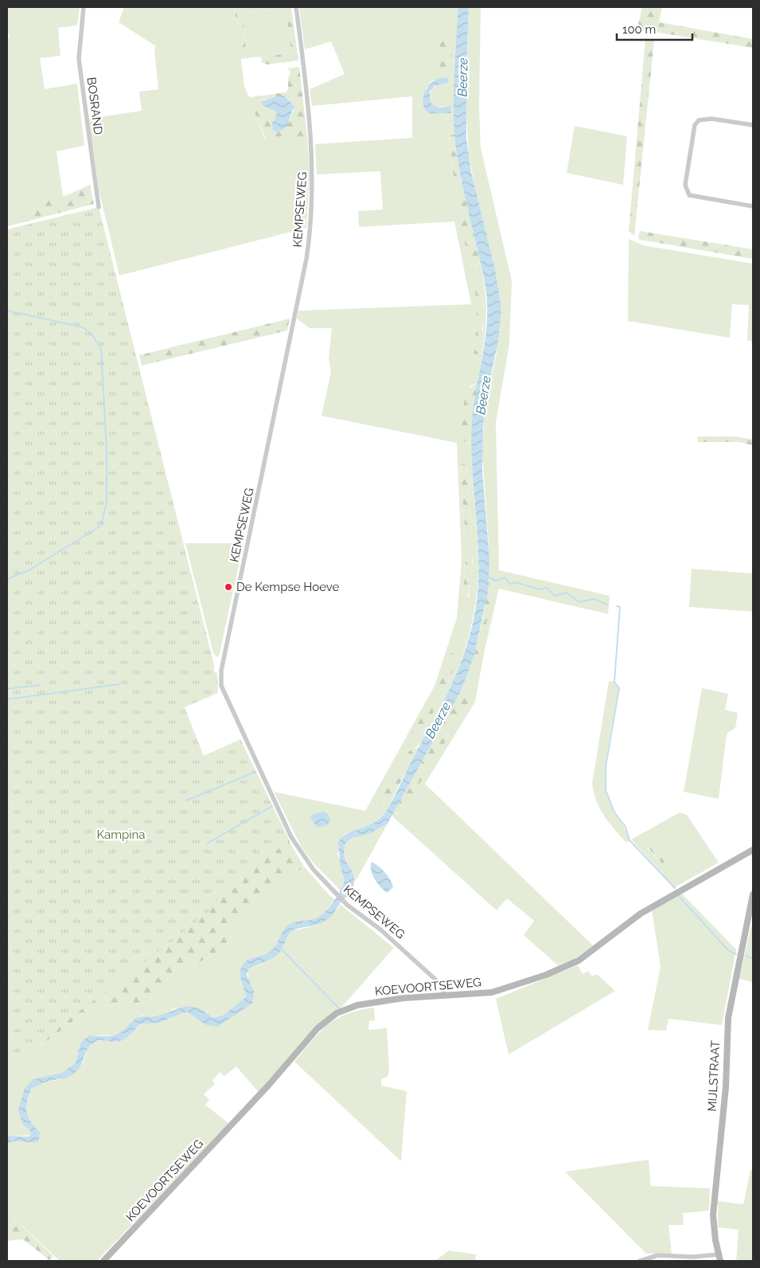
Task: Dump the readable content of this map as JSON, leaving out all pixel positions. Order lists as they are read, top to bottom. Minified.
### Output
{"streets":{"street":["BOSRAND","KEMPSEWEG","KOEVOORTSEWEG","MIJLSTRAAT"]},"crossings":[["KEMPSEWEG","KOEVOORTSEWEG"]],"water":["Beerze"],"parks":["Kampina"],"places":["De Kempse Hoeve"],"scale_bar":"100 m"}
